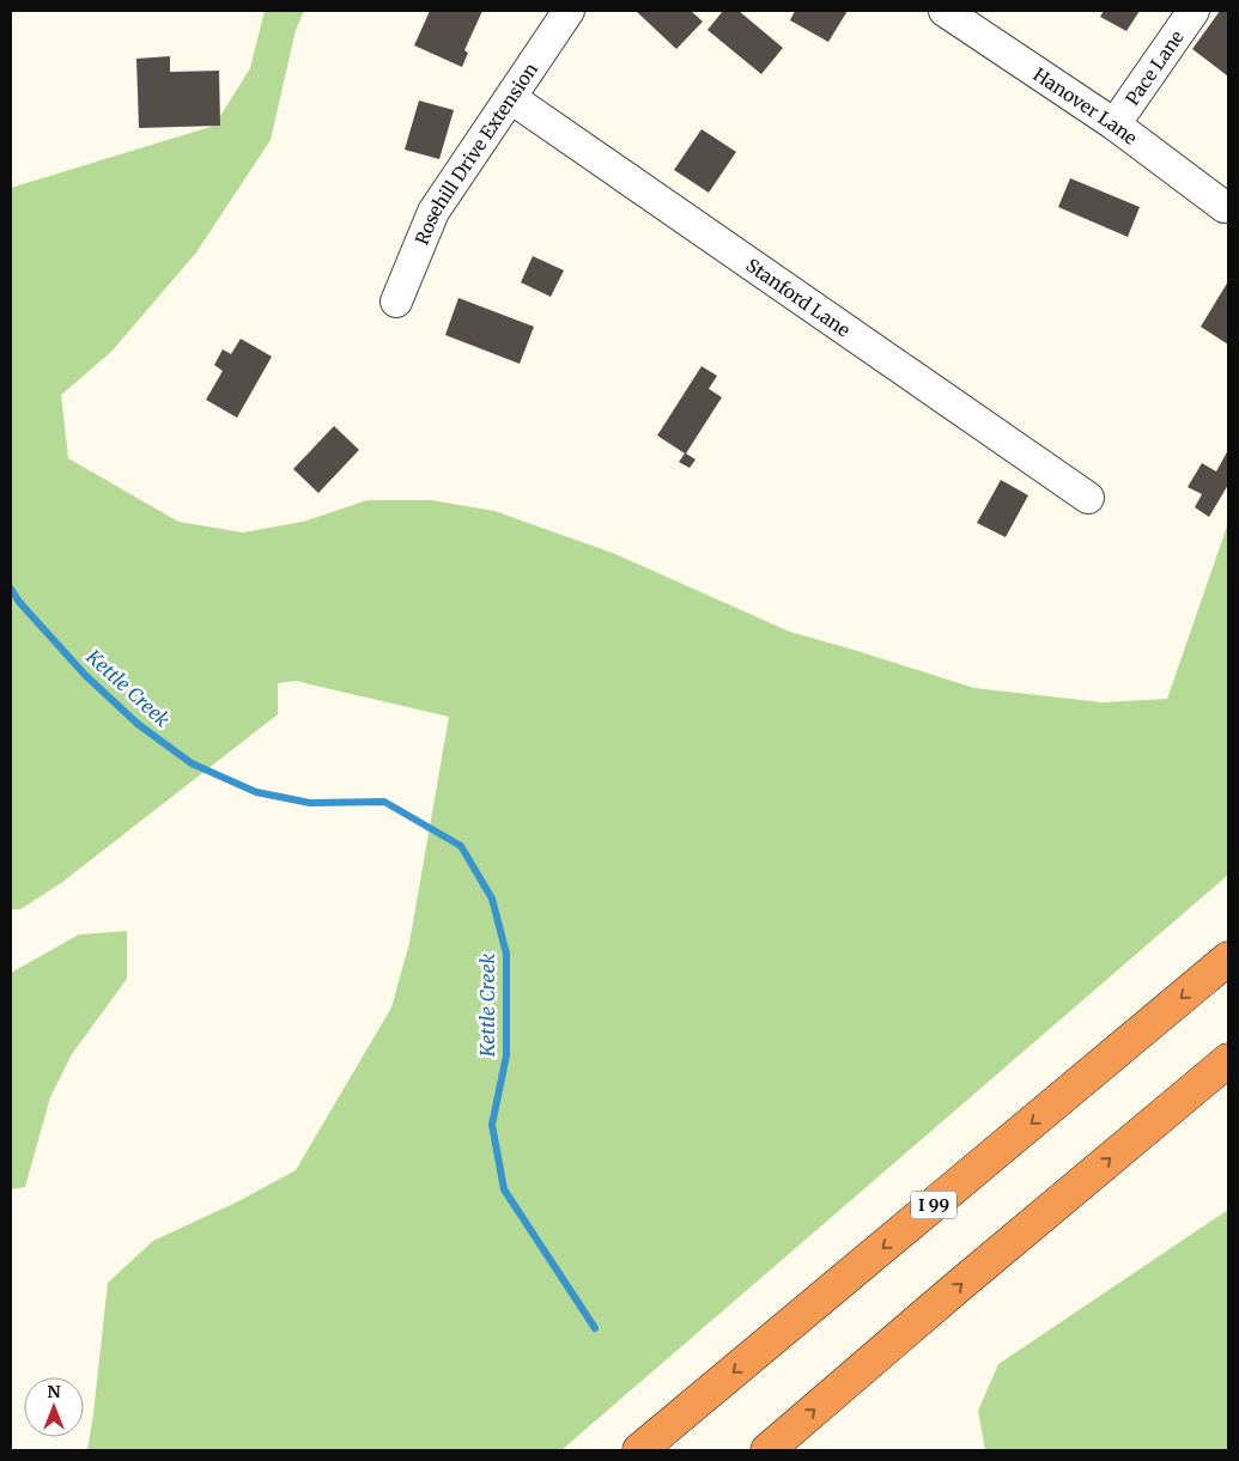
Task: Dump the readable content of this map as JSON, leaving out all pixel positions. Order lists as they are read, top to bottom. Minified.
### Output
{"streets":{"highway":["I 99"],"street":["Pace Lane","Hanover Lane","Rosehill Drive Extension","Stanford Lane"]},"crossings":[["Pace Lane","Hanover Lane"],["Rosehill Drive Extension","Stanford Lane"]],"water":["Kettle Creek"],"north":"top"}
